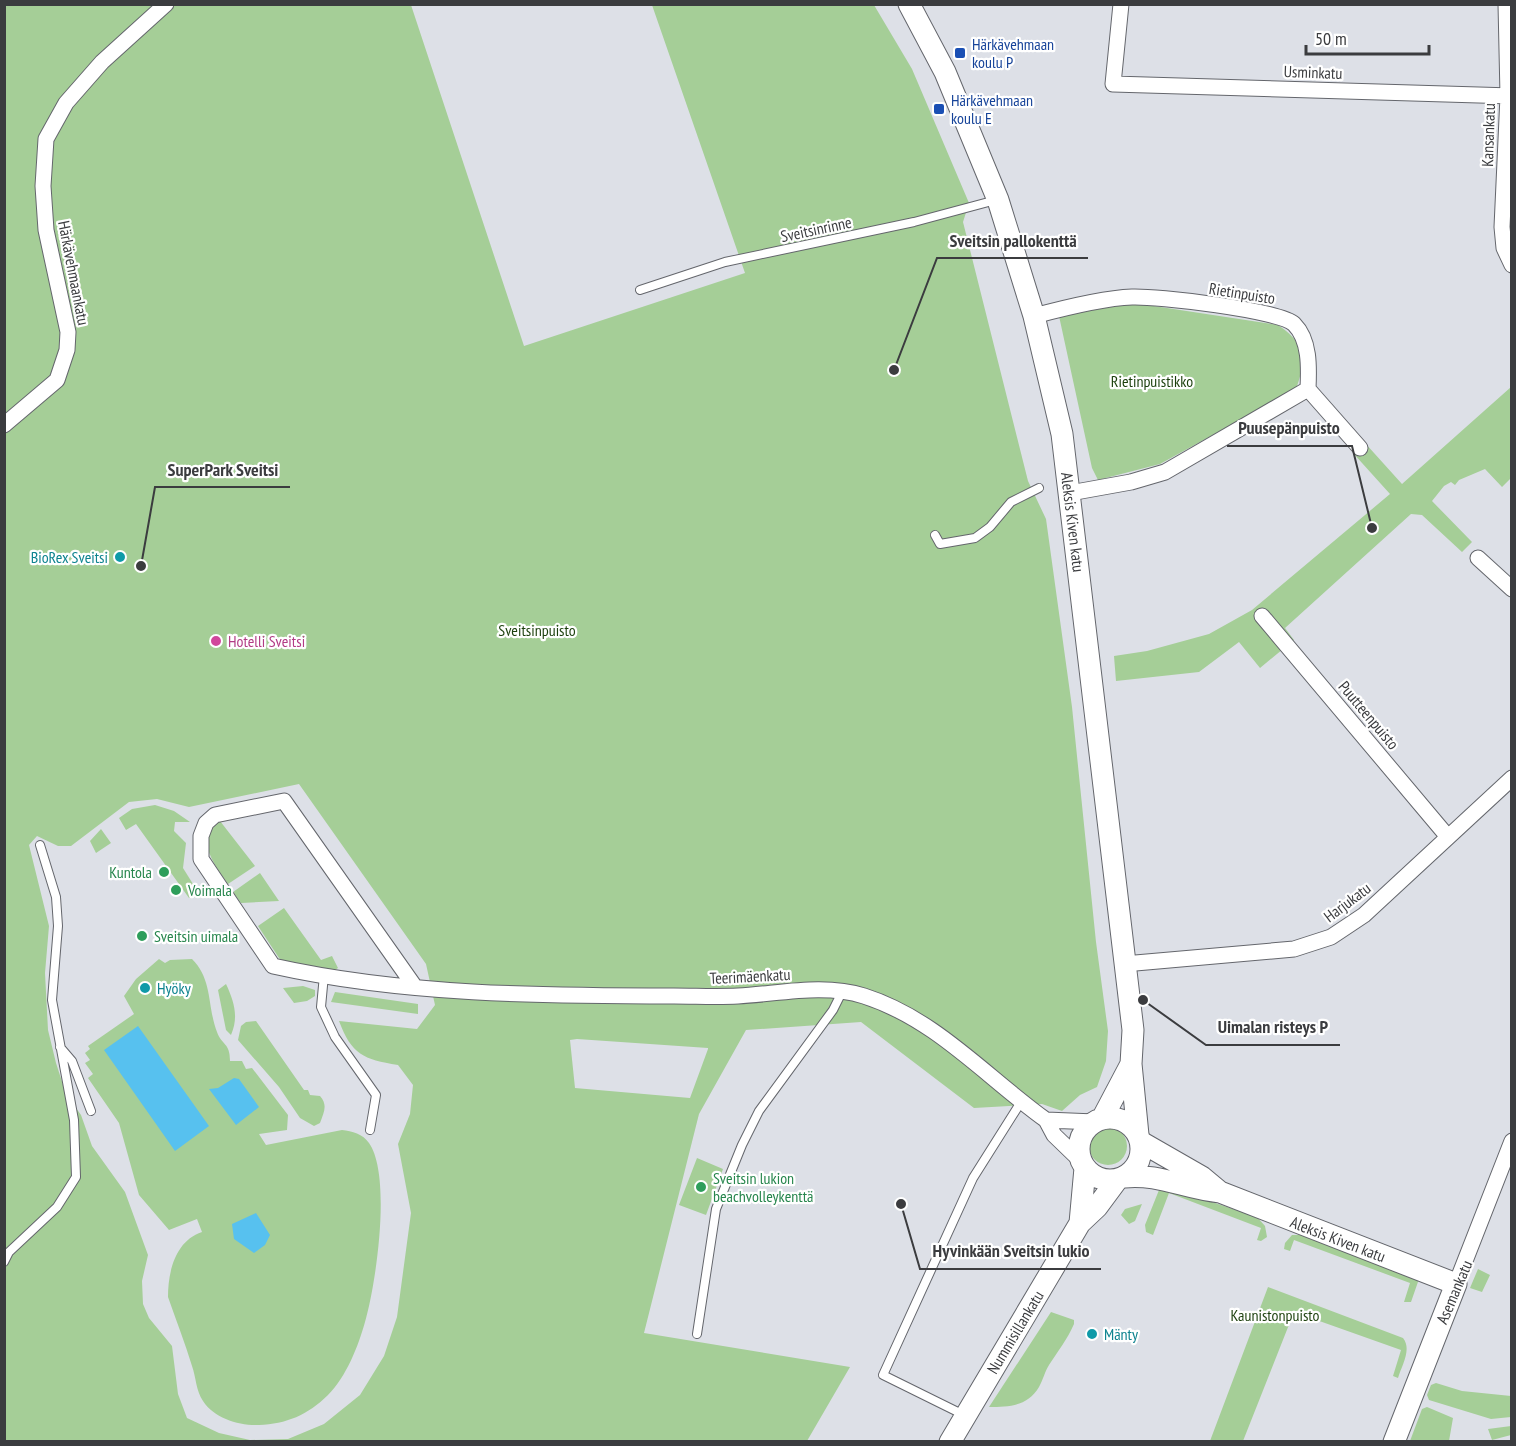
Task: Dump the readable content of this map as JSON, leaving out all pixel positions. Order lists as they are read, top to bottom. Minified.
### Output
{"streets":{"street":["Usminkatu","Kansankatu","Härkävehmaankatu","Rietinpuisto","Aleksis Kiven katu","Puutteenpuisto","Harjukatu","Teerimäenkatu","Asemankatu","Nummisillankatu"],"lane":["Sveitsinrinne"]},"crossings":[["Usminkatu","Kansankatu"],["Sveitsinrinne","Aleksis Kiven katu"],["Rietinpuisto","Aleksis Kiven katu"],["Aleksis Kiven katu","Harjukatu"],["Aleksis Kiven katu","Teerimäenkatu"],["Aleksis Kiven katu","Asemankatu"],["Aleksis Kiven katu","Nummisillankatu"],["Puutteenpuisto","Harjukatu"],["Teerimäenkatu","Nummisillankatu"]],"parks":["Rietinpuistikko","Sveitsinpuisto","Kaunistonpuisto"],"places":{"transit":["Härkävehmaan koulu P","Härkävehmaan koulu E"],"other":["Sveitsin pallokenttä","Puusepänpuisto","BioRex Sveitsi","SuperPark Sveitsi","Hotelli Sveitsi","Kuntola","Voimala","Sveitsin uimala","Hyöky","Uimalan risteys P","Sveitsin lukion beachvolleykenttä","Hyvinkään Sveitsin lukio","Mänty"]},"scale_bar":"50 m"}
